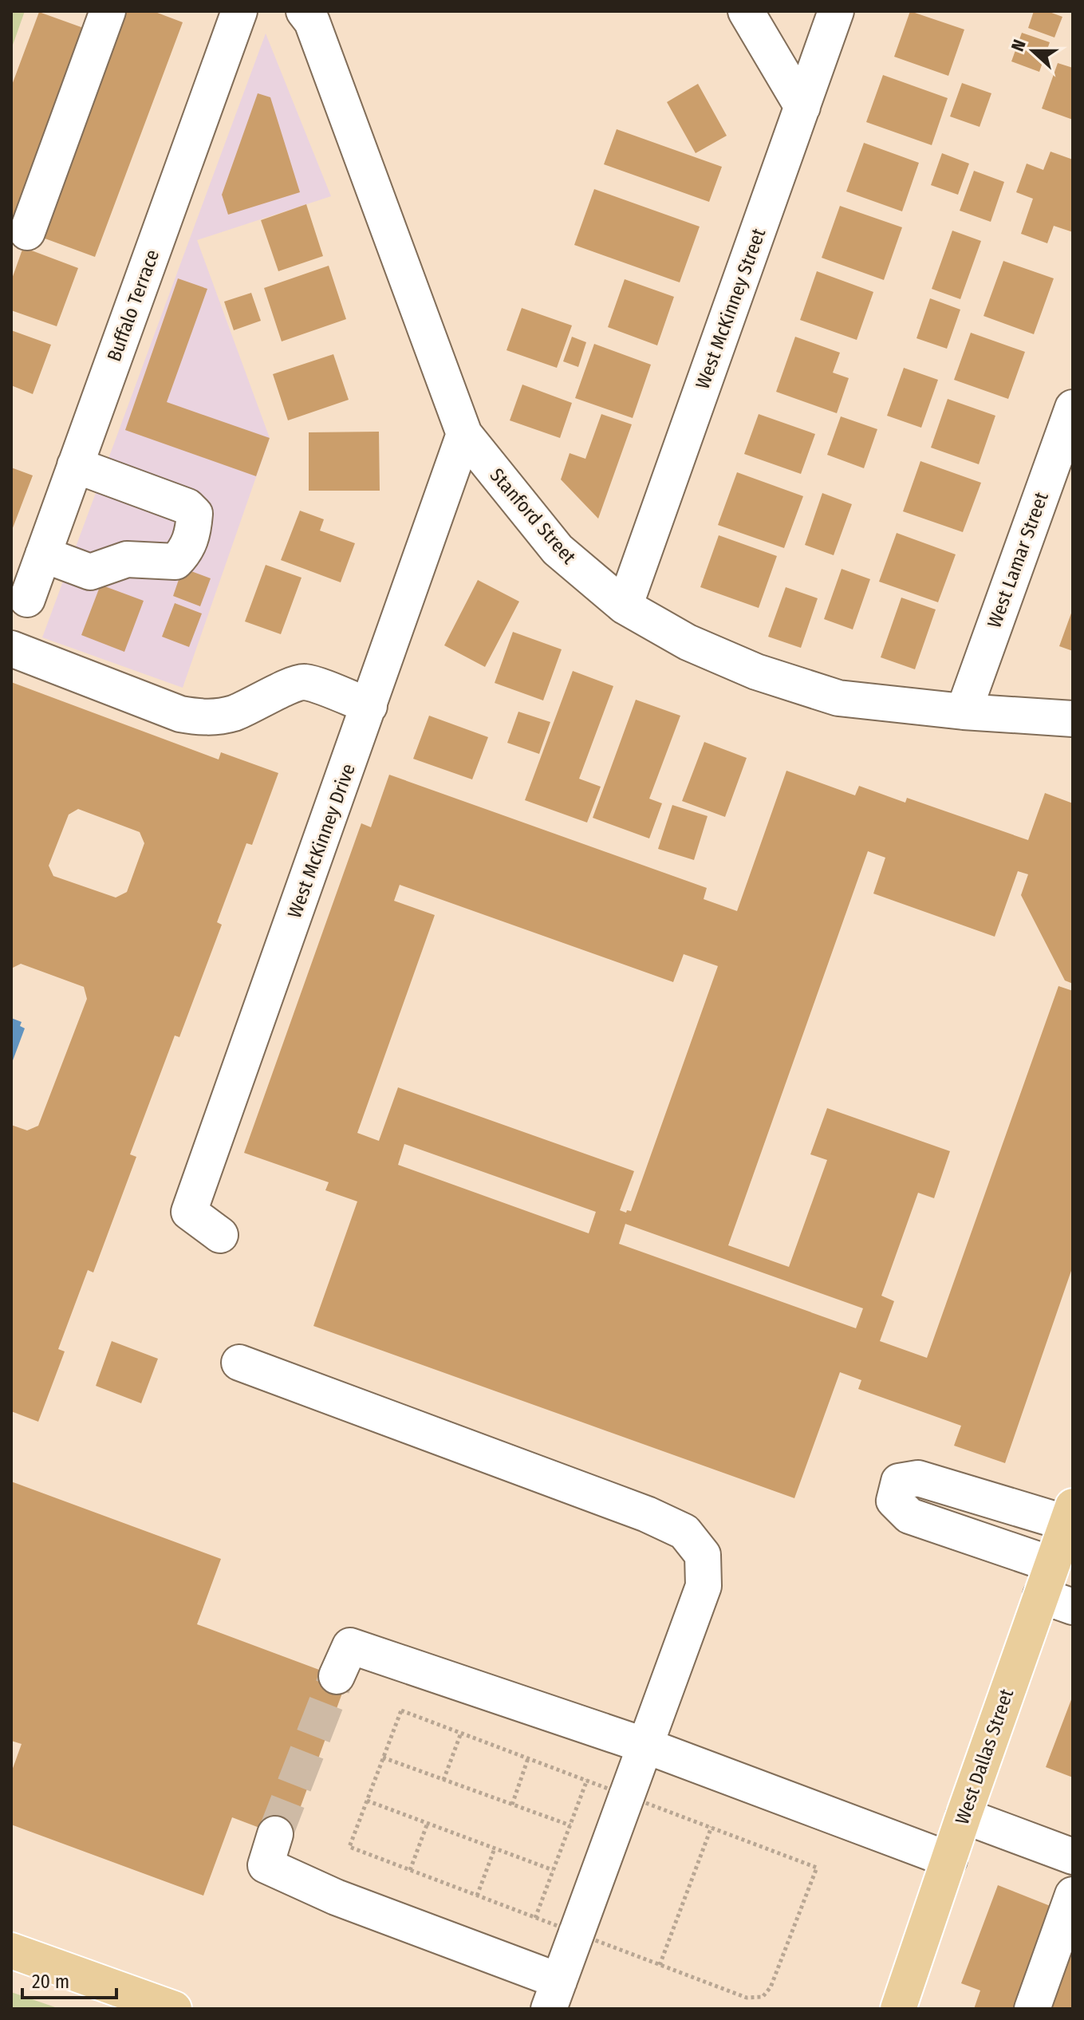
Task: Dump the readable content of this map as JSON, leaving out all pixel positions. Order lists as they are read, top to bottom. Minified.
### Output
{"streets":{"main road":["West Dallas Street"],"street":["Buffalo Terrace","West McKinney Street","Stanford Street","West Lamar Street","West McKinney Drive"]},"crossings":[["West McKinney Street","Stanford Street"],["Stanford Street","West Lamar Street"],["Stanford Street","West McKinney Drive"]],"scale_bar":"20 m","north":"left"}
